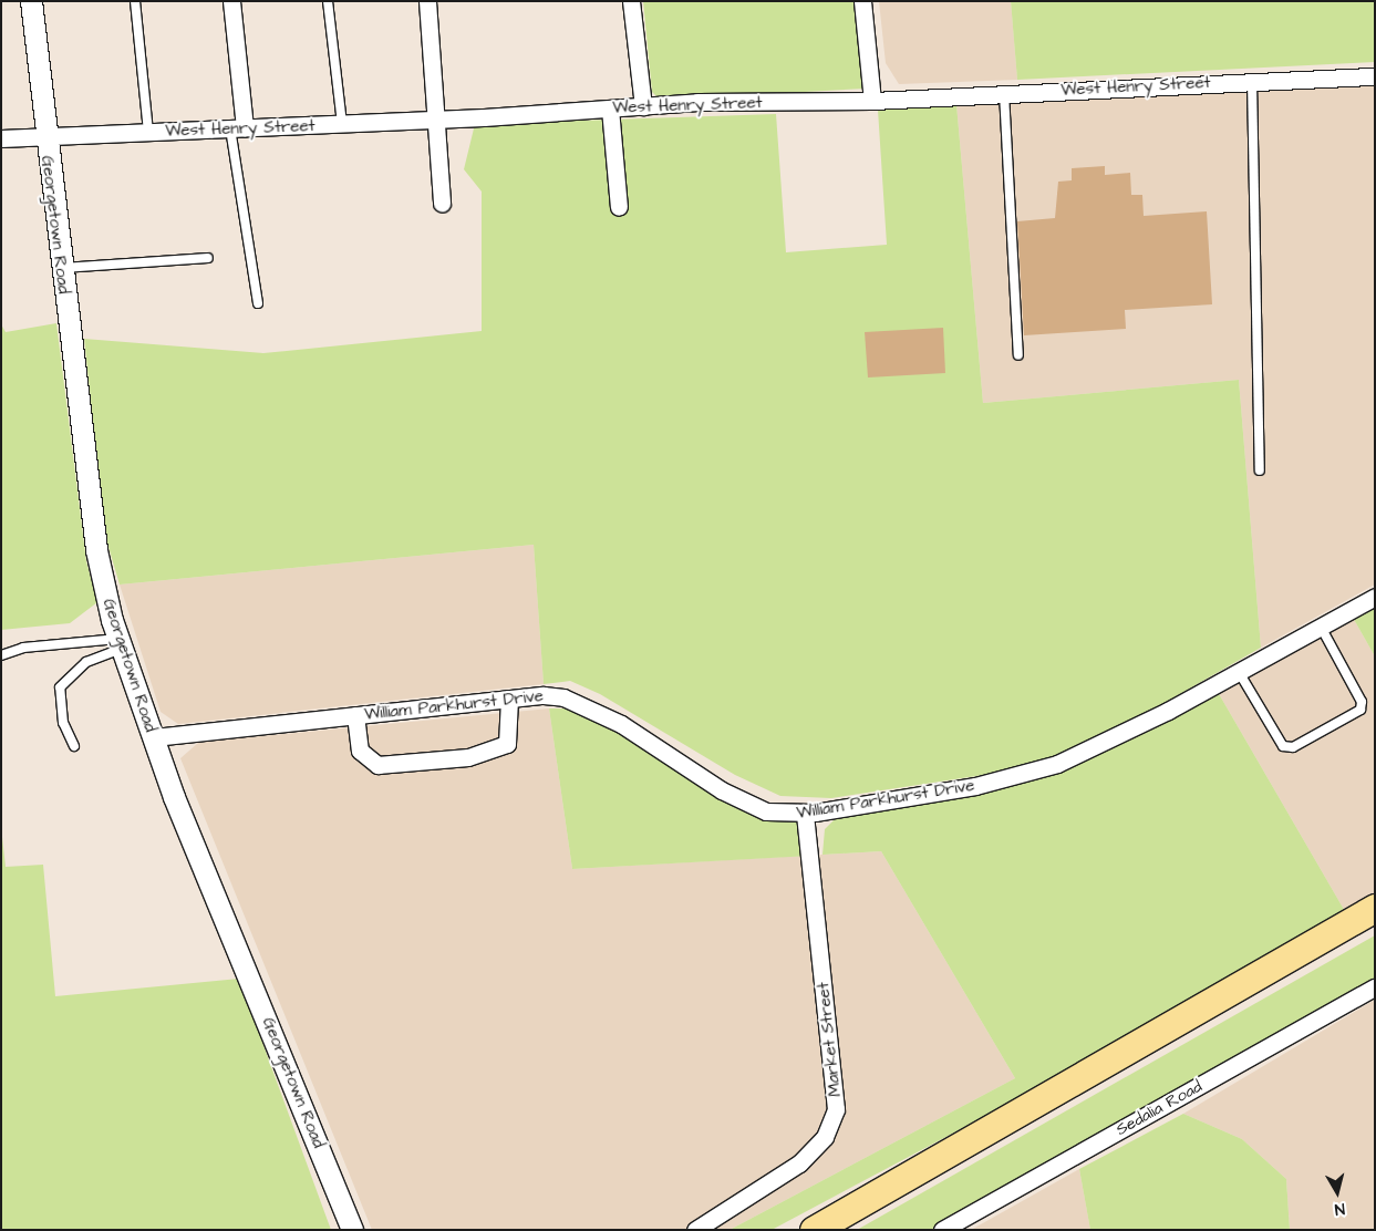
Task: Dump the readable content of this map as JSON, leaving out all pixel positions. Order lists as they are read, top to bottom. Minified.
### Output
{"streets":{"street":["West Henry Street","Georgetown Road","William Parkhurst Drive","Market Street","Sedalia Road"]},"crossings":[["West Henry Street","Georgetown Road"],["Georgetown Road","William Parkhurst Drive"],["William Parkhurst Drive","Market Street"]],"north":"bottom"}
